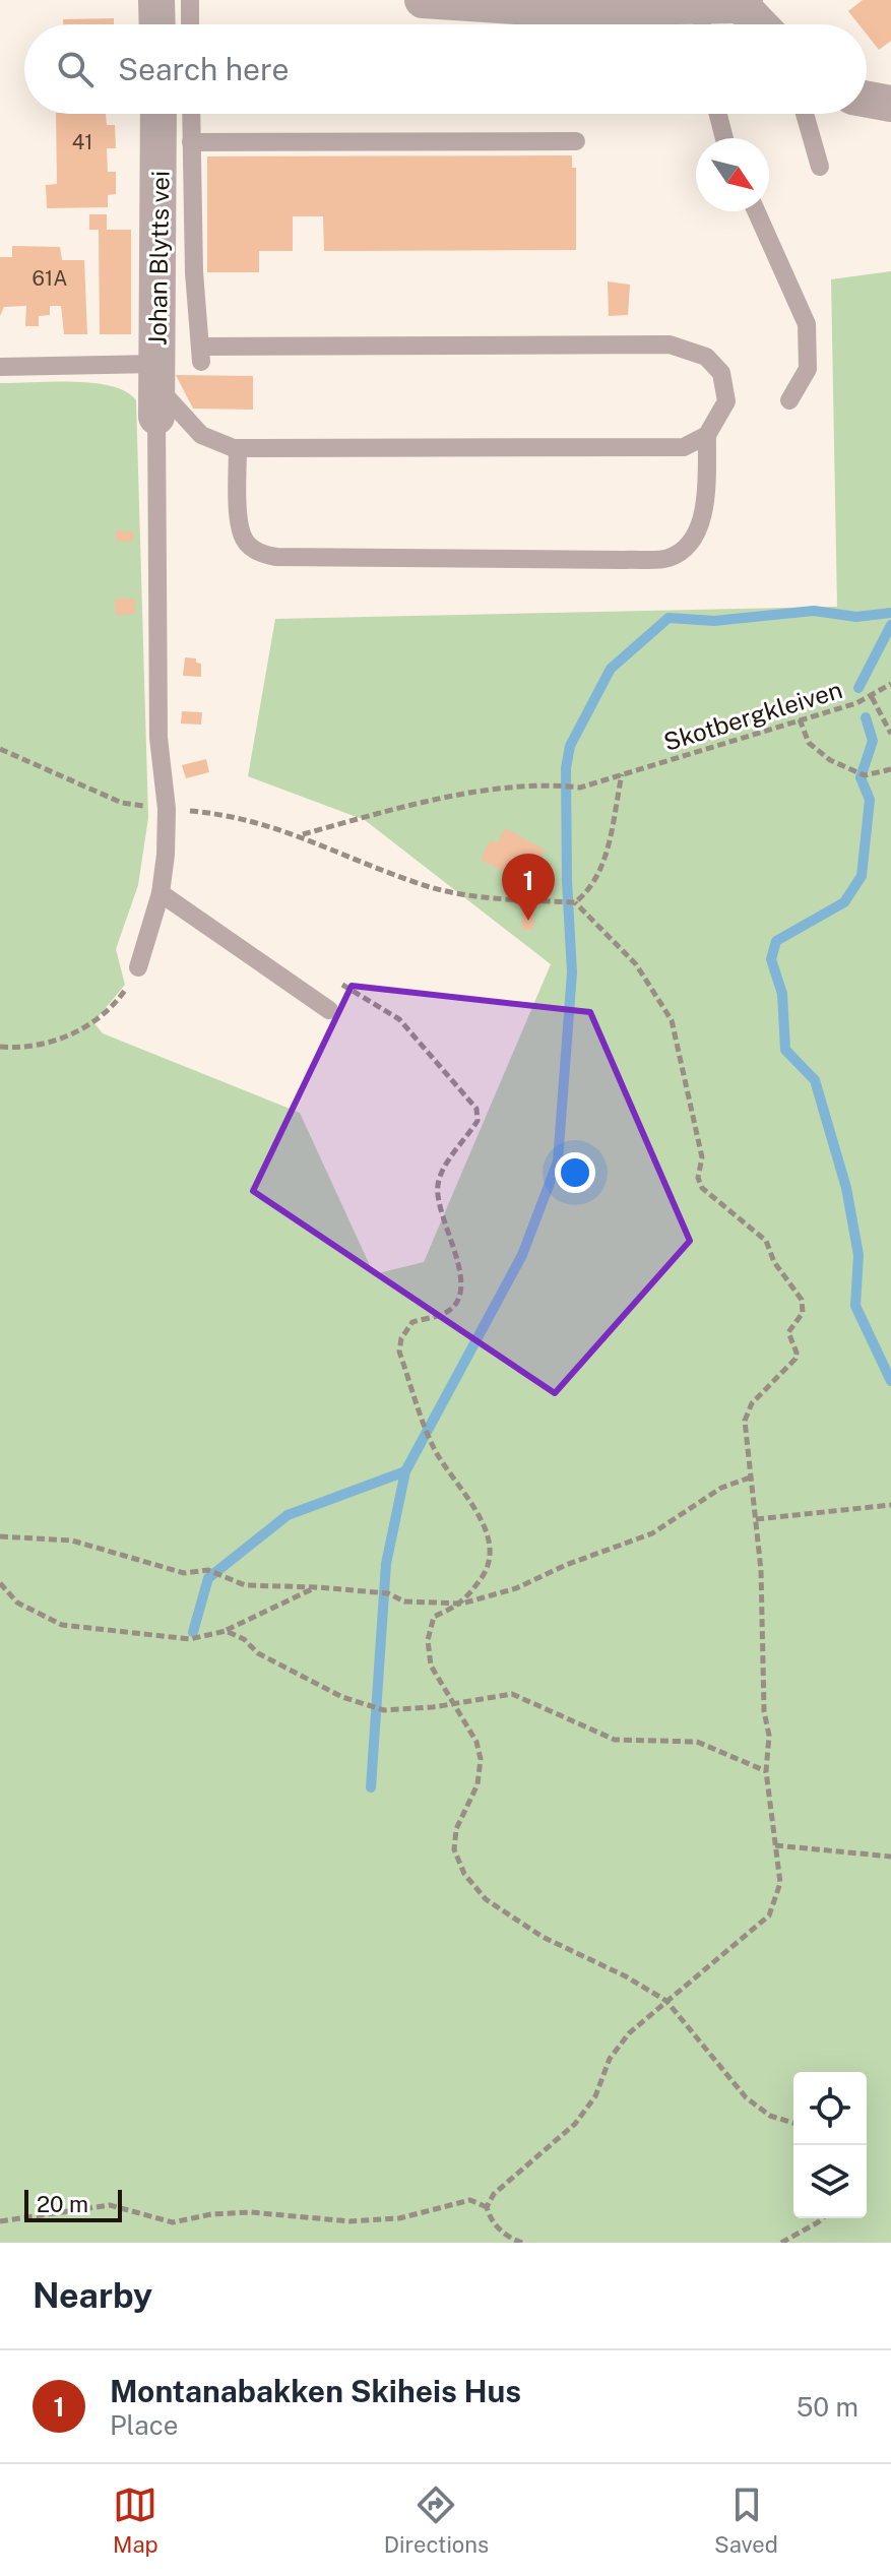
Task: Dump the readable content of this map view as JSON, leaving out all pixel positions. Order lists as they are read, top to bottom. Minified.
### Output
{"streets":{"street":["Johan Blytts vei"],"path":["Skotbergkleiven"]},"house_numbers":["41","61A"],"scale_bar":"20 m","north":"bottom right","page":{"search":"Search here","pins":"1","scale":"20 m","heading":"Nearby","list":[{"mark":"1","name":"Montanabakken Skiheis Hus","note":"Place","value":"50 m"}],"nav":["Map","Directions","Saved"]}}
